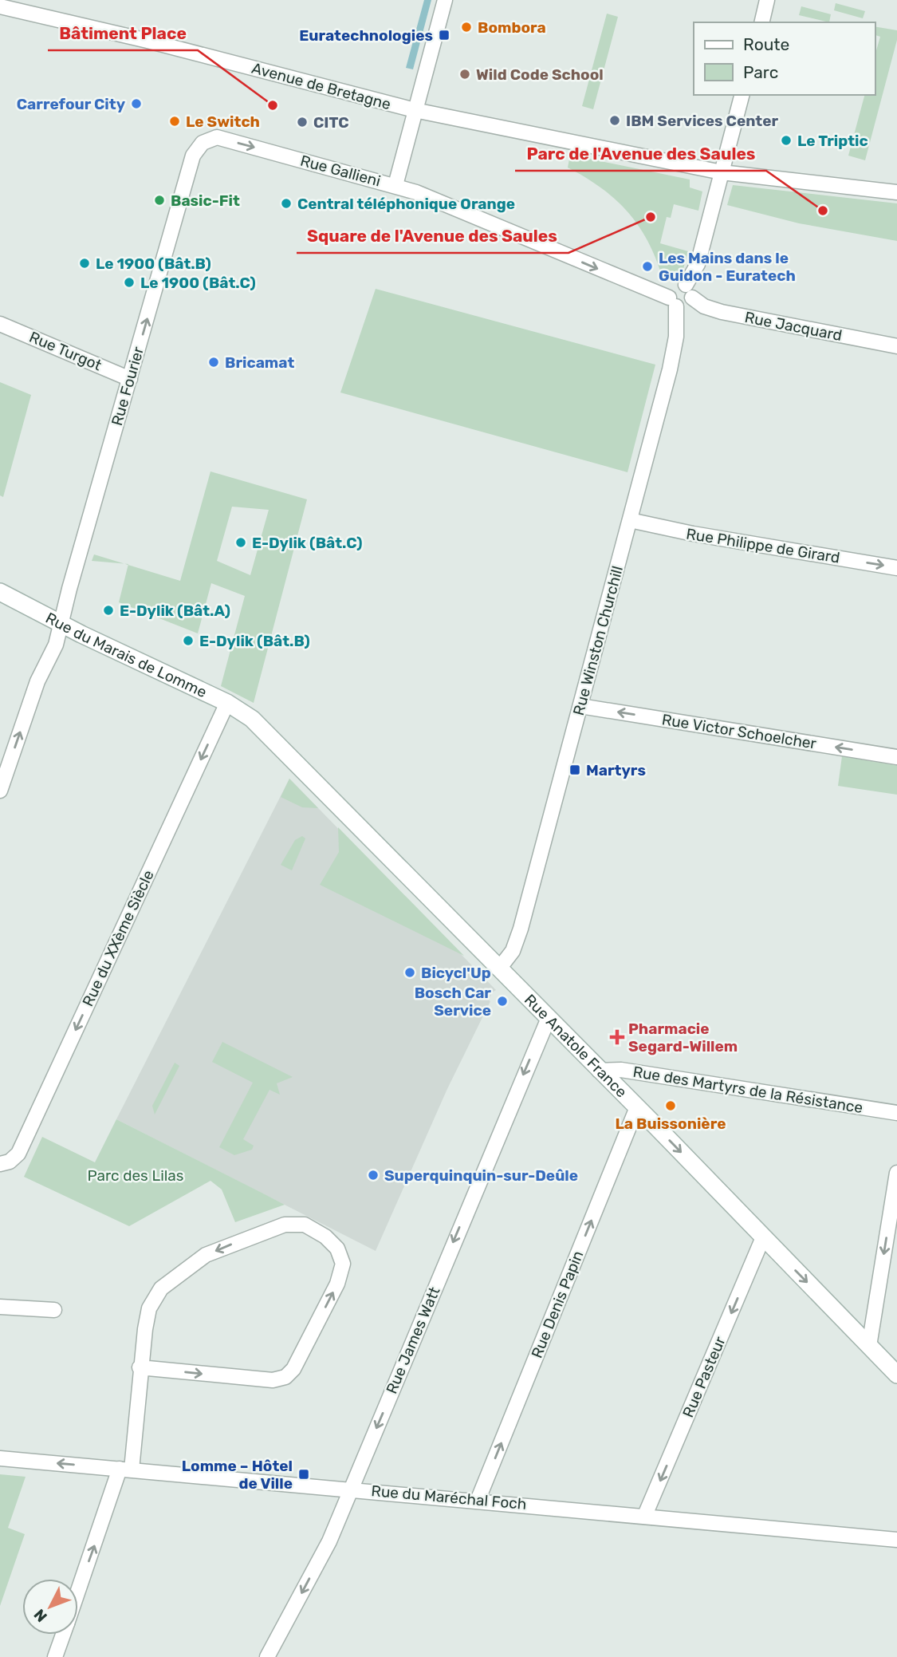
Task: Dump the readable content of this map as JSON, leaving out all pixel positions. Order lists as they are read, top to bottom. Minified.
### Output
{"streets":{"street":["Avenue de Bretagne","Rue Gallieni","Rue Jacquard","Rue Turgot","Rue Fourier","Rue Philippe de Girard","Rue Winston Churchill","Rue du Marais de Lomme","Rue Victor Schoelcher","Rue du XXème Siècle","Rue Anatole France","Rue des Martyrs de la Résistance","Rue Denis Papin","Rue James Watt","Rue Pasteur","Rue du Maréchal Foch"]},"crossings":[["Rue Gallieni","Rue Jacquard"],["Rue Gallieni","Rue Fourier"],["Rue Gallieni","Rue Winston Churchill"],["Rue Jacquard","Rue Winston Churchill"],["Rue Turgot","Rue Fourier"],["Rue Fourier","Rue du Marais de Lomme"],["Rue Philippe de Girard","Rue Winston Churchill"],["Rue Winston Churchill","Rue Victor Schoelcher"],["Rue Winston Churchill","Rue Anatole France"],["Rue du Marais de Lomme","Rue du XXème Siècle"],["Rue du Marais de Lomme","Rue Anatole France"],["Rue Anatole France","Rue des Martyrs de la Résistance"],["Rue Anatole France","Rue Denis Papin"],["Rue Anatole France","Rue James Watt"],["Rue Anatole France","Rue Pasteur"],["Rue Denis Papin","Rue du Maréchal Foch"],["Rue James Watt","Rue du Maréchal Foch"],["Rue Pasteur","Rue du Maréchal Foch"]],"one_way":["Rue Gallieni","Rue Fourier","Rue Philippe de Girard","Rue Victor Schoelcher","Rue du XXème Siècle","Rue Anatole France","Rue Denis Papin","Rue James Watt","Rue Pasteur"],"parks":["Parc des Lilas"],"places":{"other":["Bombora","Wild Code School","Carrefour City","Bâtiment Place","IBM Services Center","Le Switch","CITC","Le Triptic","Basic-Fit","Central téléphonique Orange","Parc de l'Avenue des Saules","Square de l'Avenue des Saules","Le 1900 (Bât.B)","Les Mains dans le Guidon - Euratech","Le 1900 (Bât.C)","Bricamat","E-Dylik (Bât.C)","E-Dylik (Bât.A)","E-Dylik (Bât.B)","Bicycl'Up","Bosch Car Service","La Buissonière","Superquinquin-sur-Deûle"],"transit":["Euratechnologies","Martyrs","Lomme – Hôtel de Ville"],"health":["Pharmacie Segard-Willem"]},"legend":["Route","Parc"],"north":"bottom left"}
